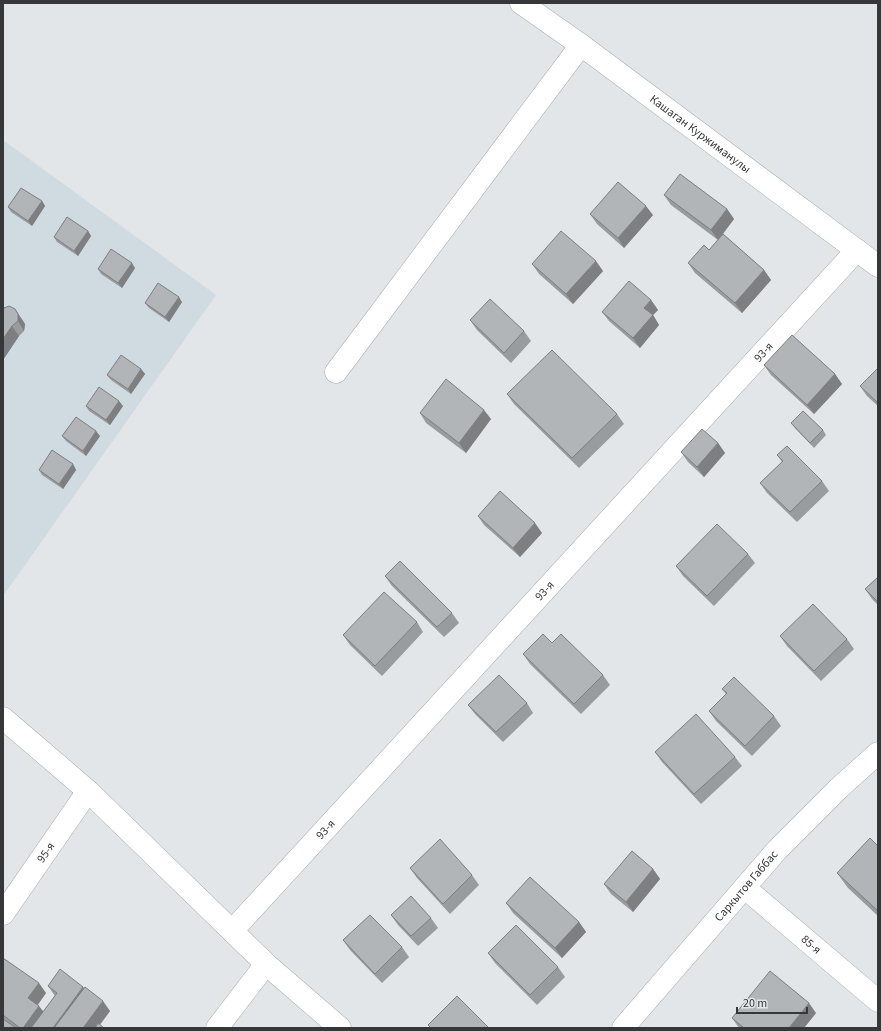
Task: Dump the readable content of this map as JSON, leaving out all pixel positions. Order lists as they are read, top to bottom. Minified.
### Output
{"streets":{"street":["Кашаган Куржиманулы","93-я","95-я","Саркытов Габбас","85-я"]},"crossings":[["Кашаган Куржиманулы","93-я"],["Саркытов Габбас","85-я"]],"scale_bar":"20 m"}
